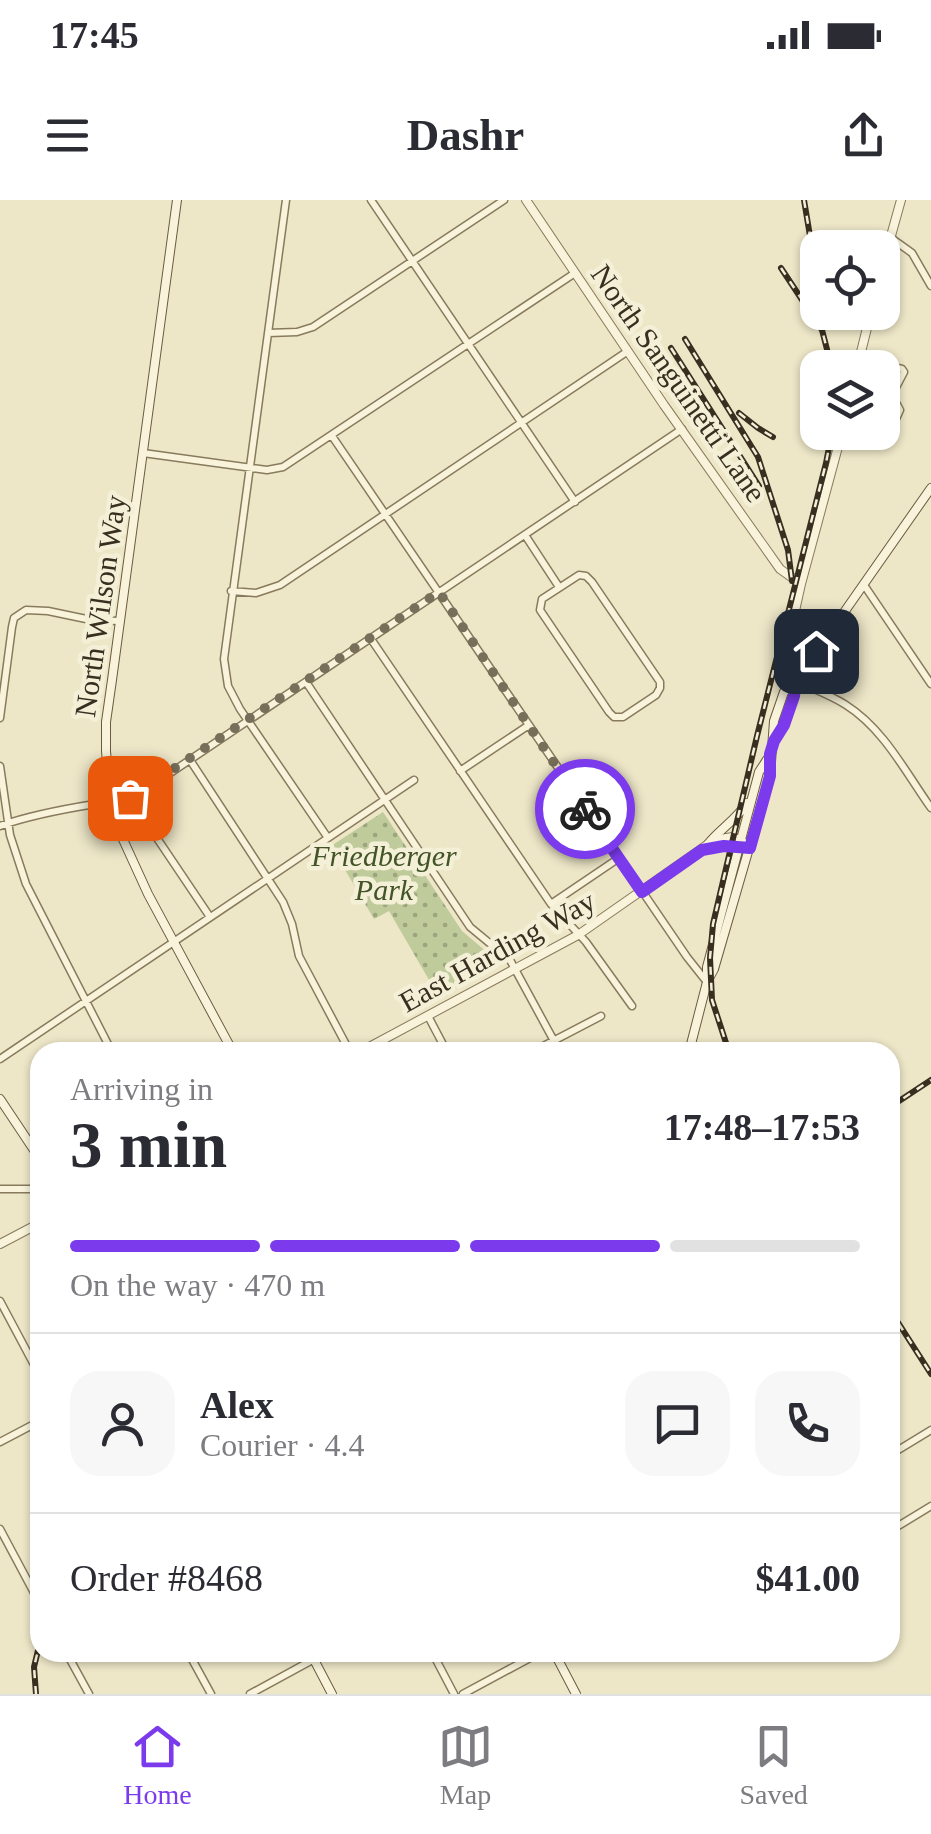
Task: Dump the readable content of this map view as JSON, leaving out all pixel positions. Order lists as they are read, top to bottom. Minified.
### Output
{"streets":{"main road":["North Sanguinetti Lane","North Wilson Way","East Harding Way"]},"parks":["Friedberger Park"],"page":{"status":"17:45","header":"Dashr","heading":["3 min","Arriving in","17:48–17:53"],"panel":["Alex","Courier · 4.4","Order #8468","$41.00"],"bar":"On the way · 470 m","tabs":["Home","Map","Saved"]}}
